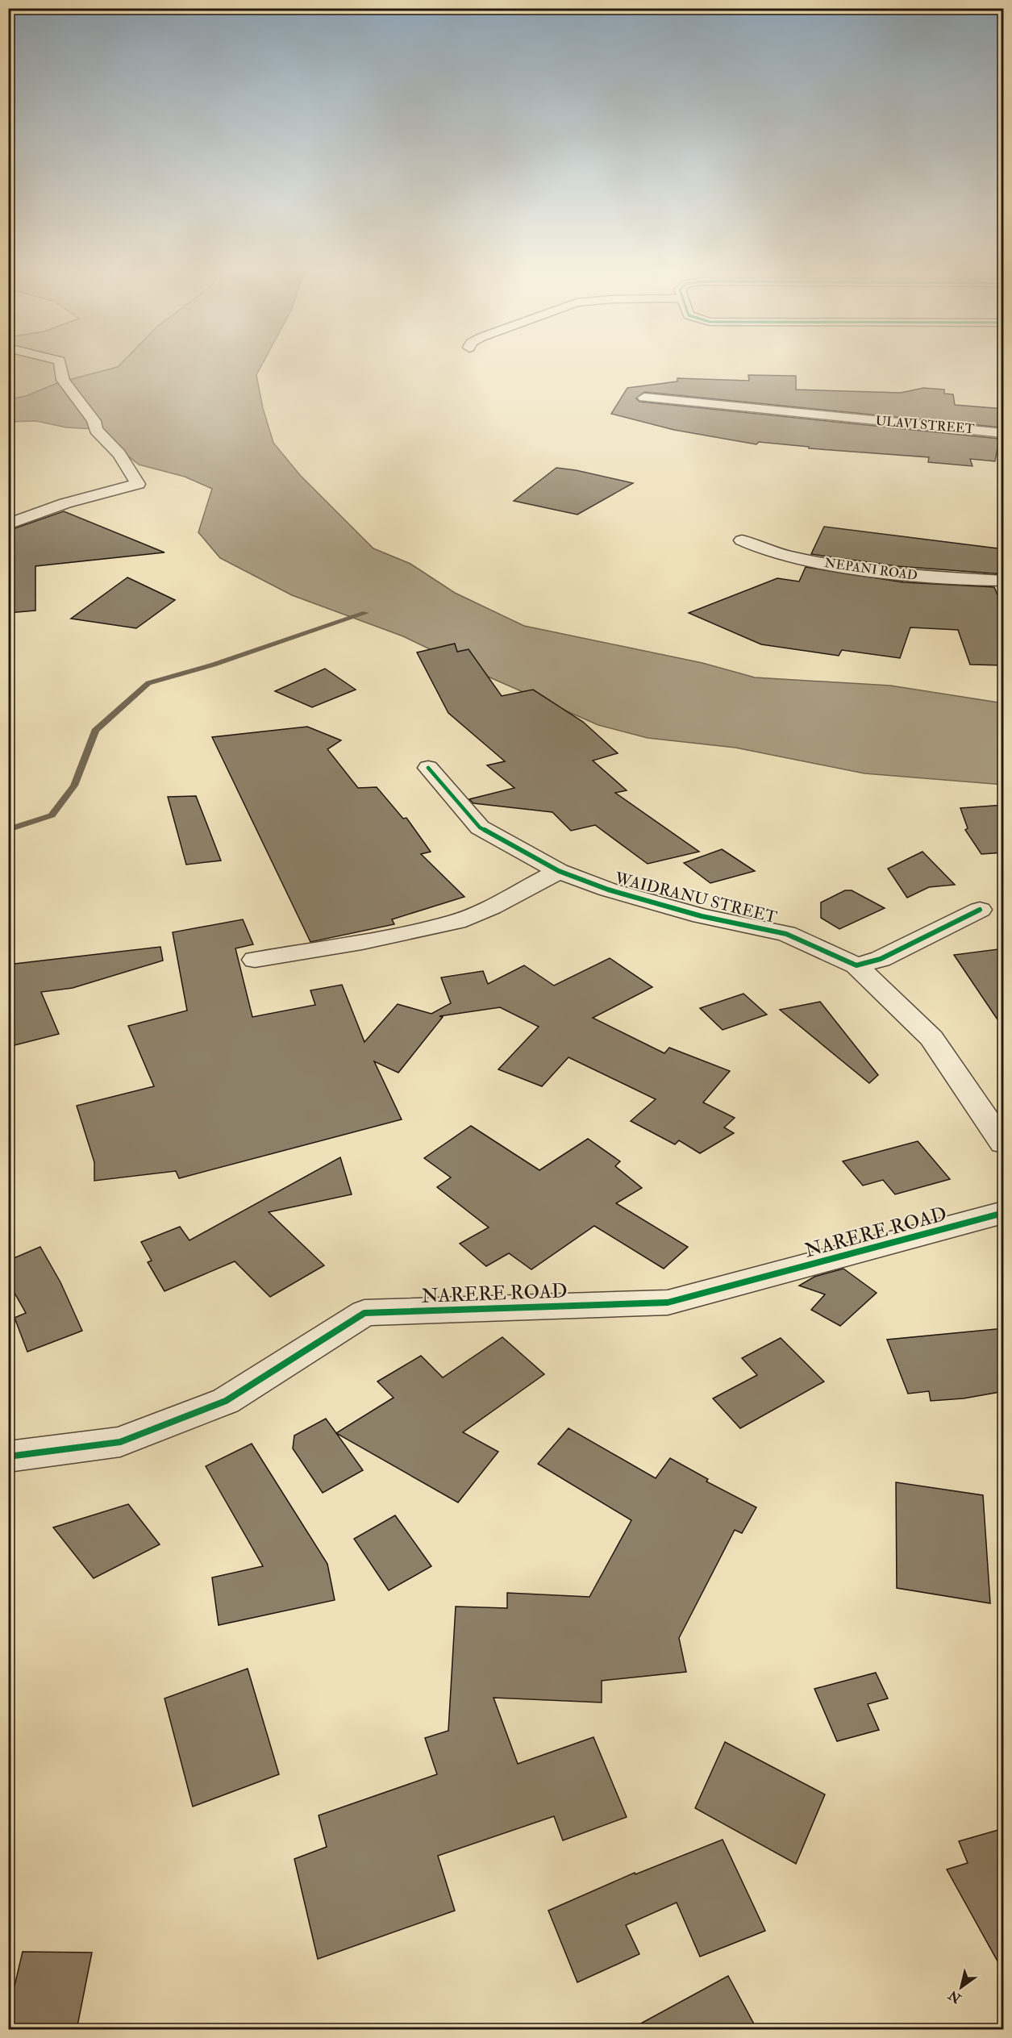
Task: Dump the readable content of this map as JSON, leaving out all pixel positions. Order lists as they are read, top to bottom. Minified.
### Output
{"streets":{"street":["ULAVI STREET","NEPANI ROAD","WAIDRANU STREET","NARERE ROAD"]},"north":"bottom left"}
